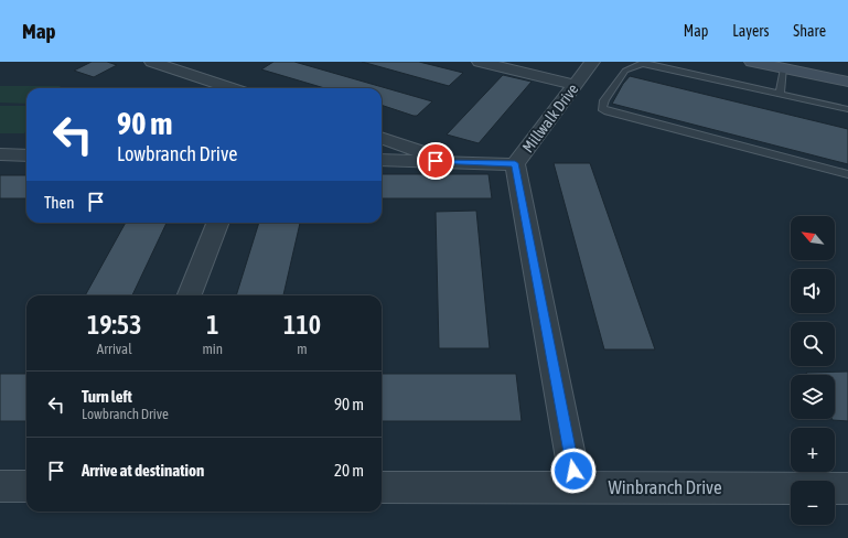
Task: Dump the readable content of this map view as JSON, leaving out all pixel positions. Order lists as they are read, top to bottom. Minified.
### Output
{"streets":{"street":["Millwalk Drive","Winbranch Drive"]},"crossings":[["Millwalk Drive","Winbranch Drive"]],"north":"top left","page":{"header":"Map","nav":["Map","Layers","Share"],"turn":["90 m","Lowbranch Drive"],"then":"Then","map_buttons":["+","−"],"eta":["19:53","Arrival","1","min","110","m"],"list":[{"name":"Turn left","note":"Lowbranch Drive","value":"90 m"},{"name":"Arrive at destination","value":"20 m"}]}}
